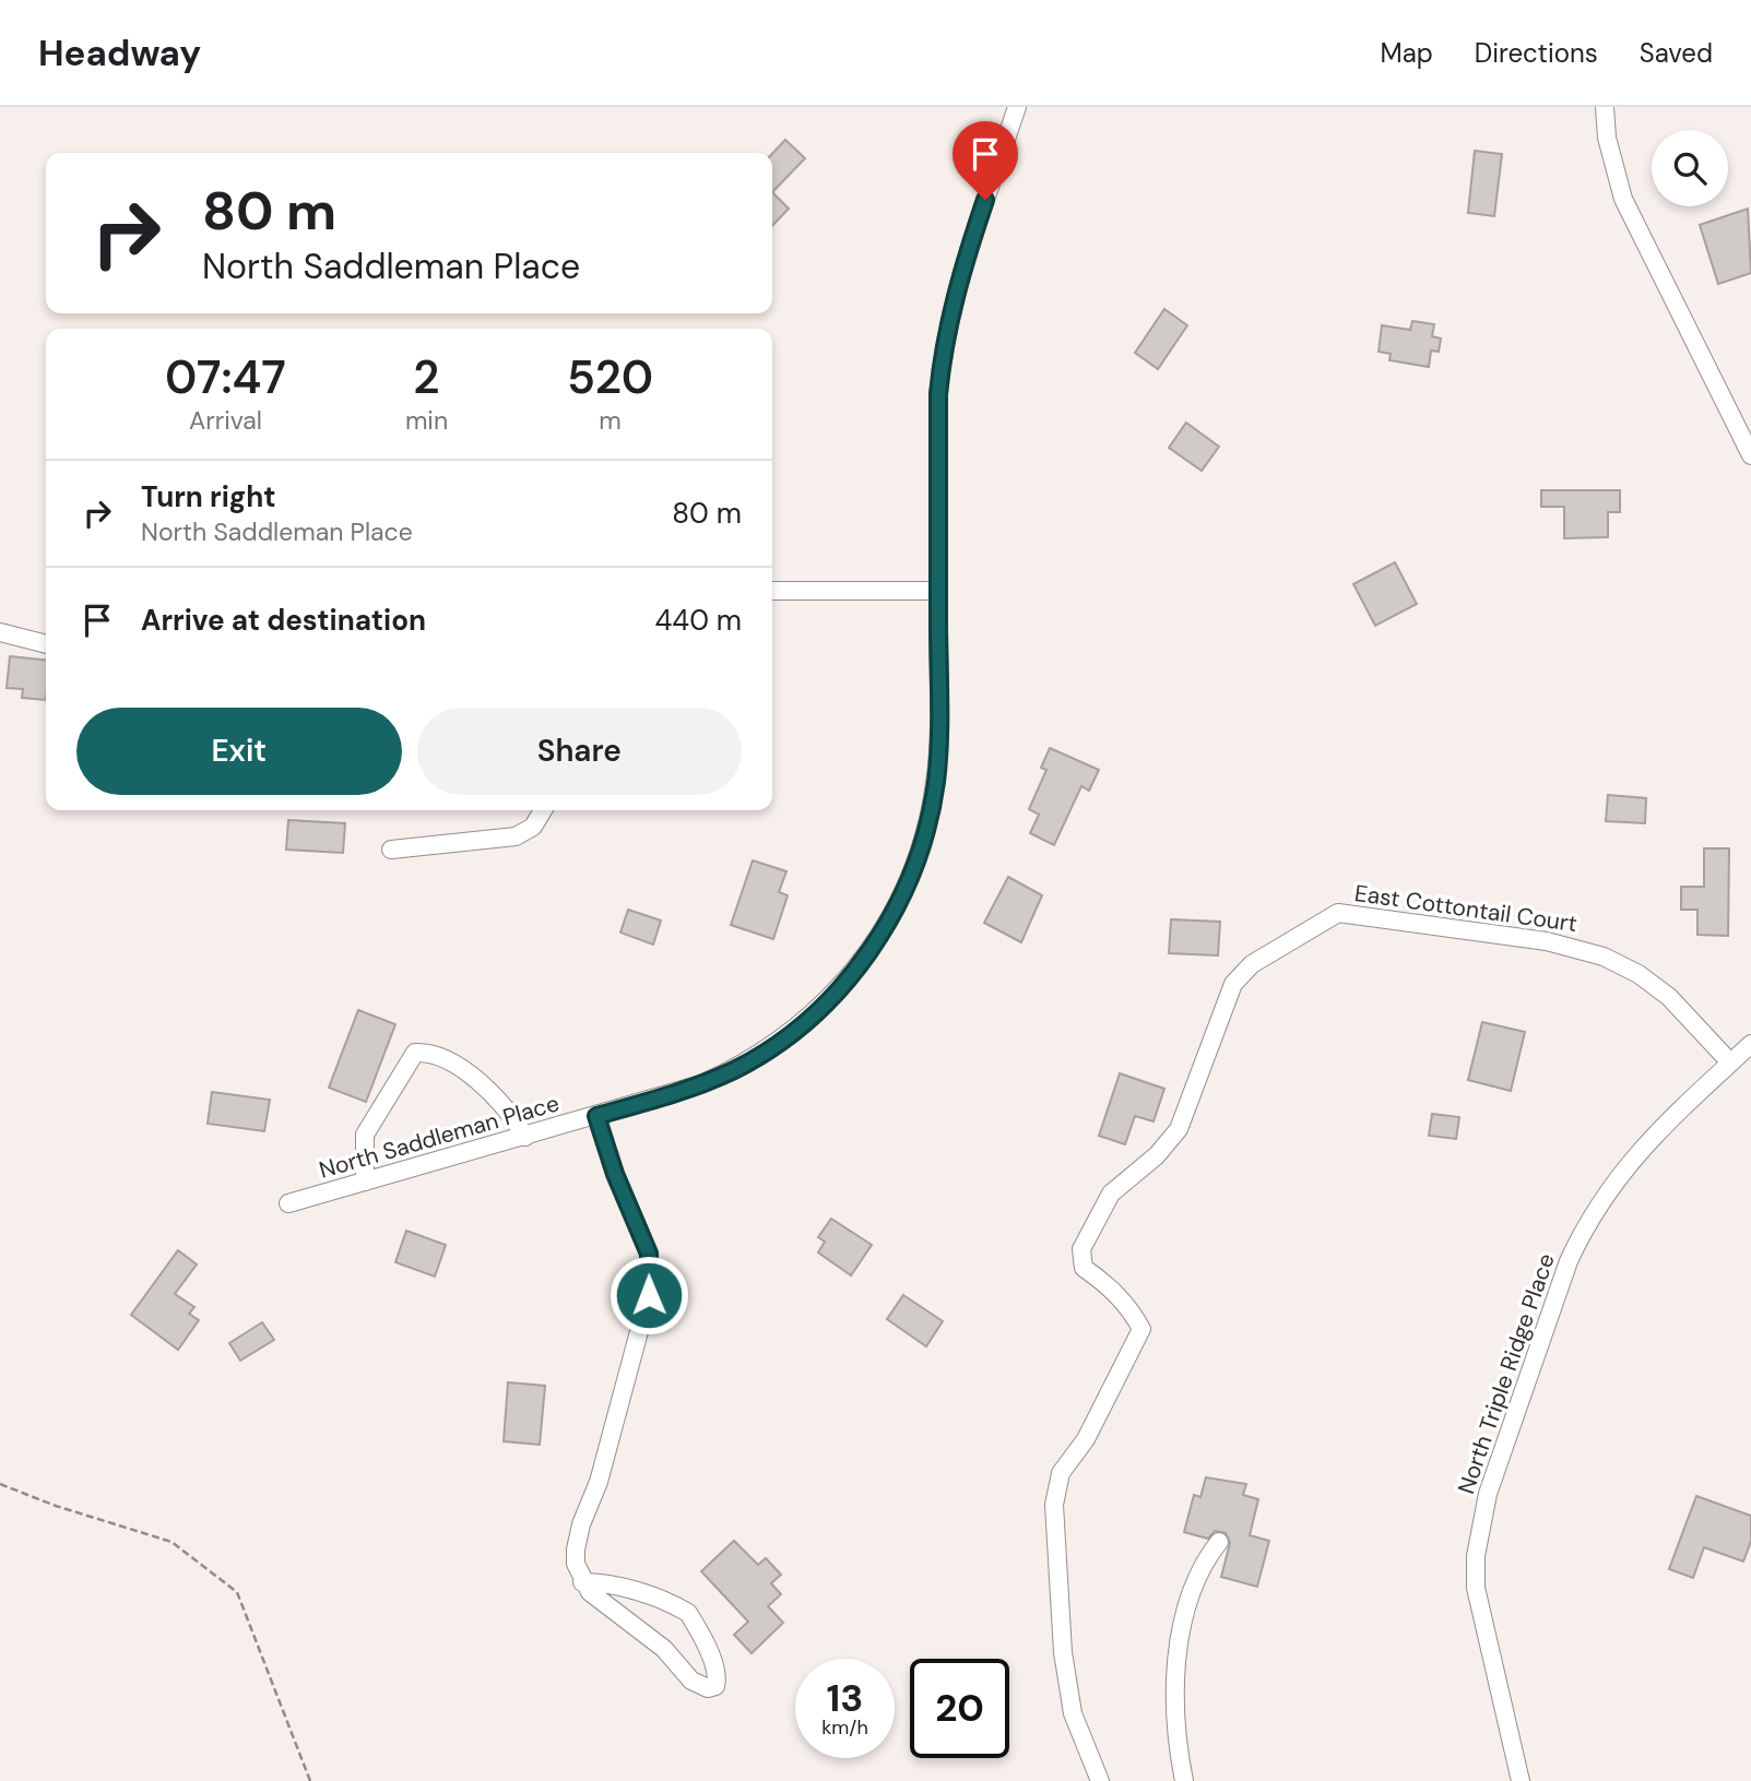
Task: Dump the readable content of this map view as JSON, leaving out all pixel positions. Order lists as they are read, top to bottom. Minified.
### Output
{"streets":{"street":["East Cottontail Court","North Saddleman Place","North Triple Ridge Place"]},"crossings":[["East Cottontail Court","North Triple Ridge Place"]],"page":{"header":"Headway","nav":["Map","Directions","Saved"],"turn":["80 m","North Saddleman Place"],"eta":["07:47","Arrival","2","min","520","m"],"list":[{"name":"Turn right","note":"North Saddleman Place","value":"80 m"},{"name":"Arrive at destination","value":"440 m"}],"buttons":["Exit","Share"],"speed":"13 km/h","limit":"20"}}
